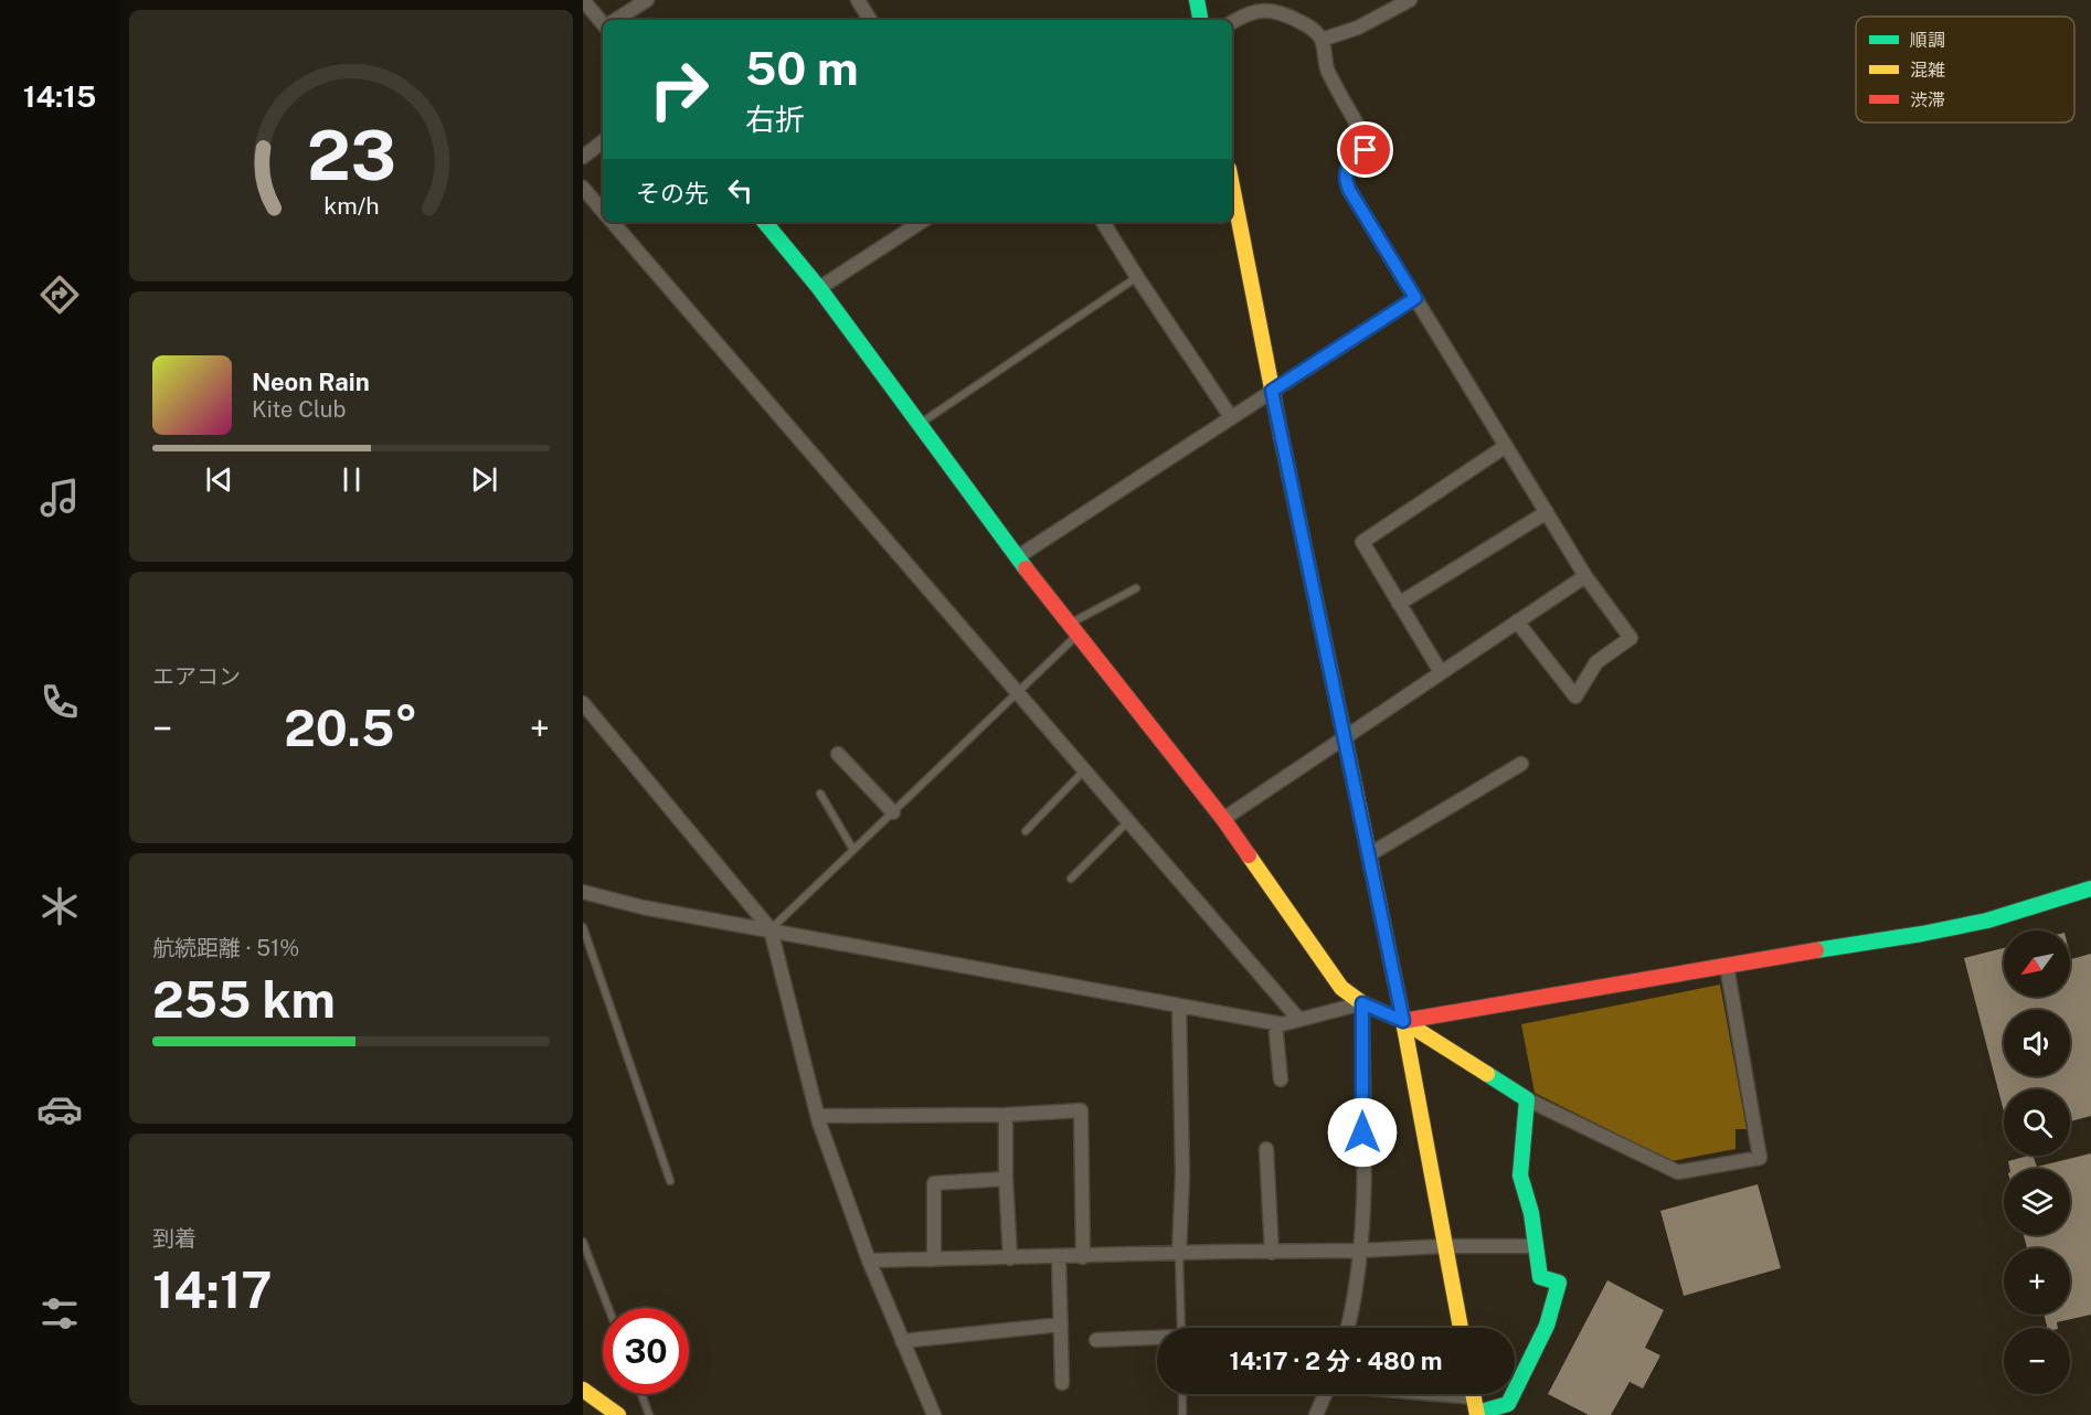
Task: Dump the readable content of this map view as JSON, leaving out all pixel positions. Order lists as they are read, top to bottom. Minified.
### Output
{"legend":["順調","混雑","渋滞"],"north":"bottom left","page":{"tabs":"14:15","turn":["50 m","右折"],"then":"その先","song":["Neon Rain","Kite Club"],"tile":["エアコン",["航続距離 · 51%","255 km"],["到着","14:17"]],"heat":["−","20.5°","+"],"map_buttons":["+","−"],"limit":"30","trip":"14:17 · 2 分 · 480 m","gauge":["23","km/h"]}}
